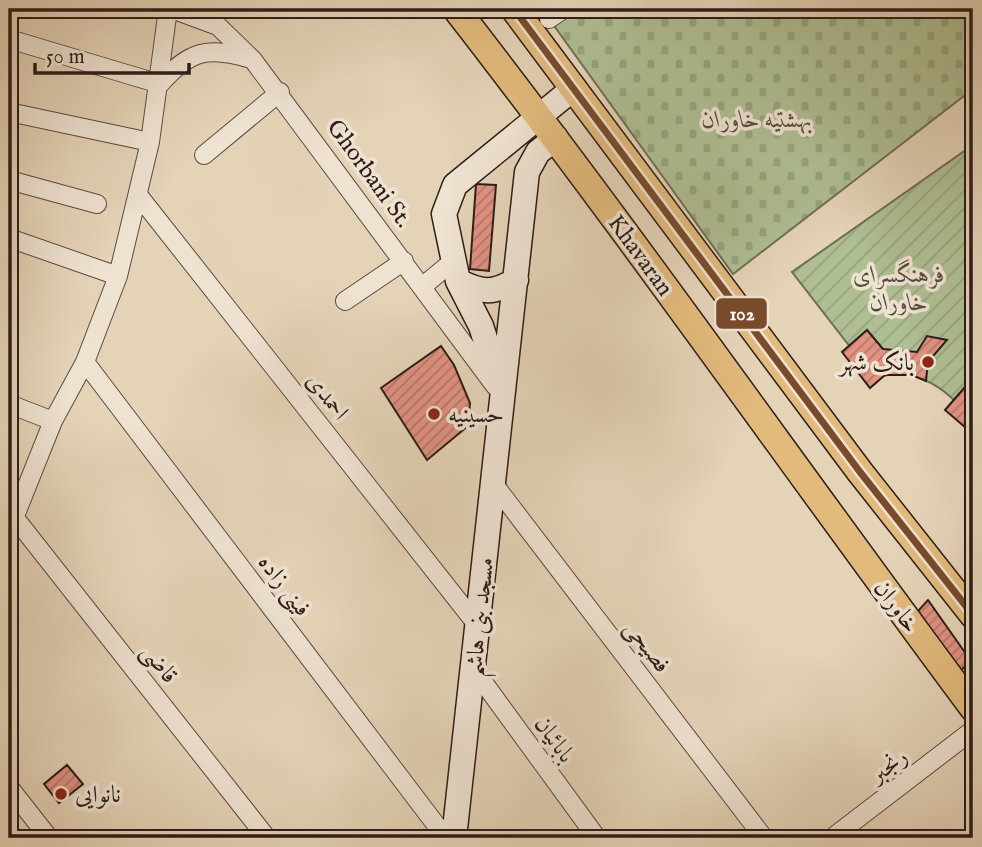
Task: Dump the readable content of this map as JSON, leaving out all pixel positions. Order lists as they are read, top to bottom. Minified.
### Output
{"streets":{"main road":["Khavaran","خاوران","مسجد بنی هاشم"],"street":["Ghorbani St.","احمدی","فینی زاده","فصیحی","قاضی","بابائیان","رنجبر"]},"crossings":[["Ghorbani St.","مسجد بنی هاشم"],["Khavaran","مسجد بنی هاشم"],["احمدی","مسجد بنی هاشم"],["خاوران","مسجد بنی هاشم"],["مسجد بنی هاشم","فصیحی"],["مسجد بنی هاشم","بابائیان"]],"parks":["بهشتیه خاوران","فرهنگسرای خاوران"],"places":["بانک شهر","حسینیه","نانوایی"],"lines":["transit line 102"],"scale_bar":"50 m"}
